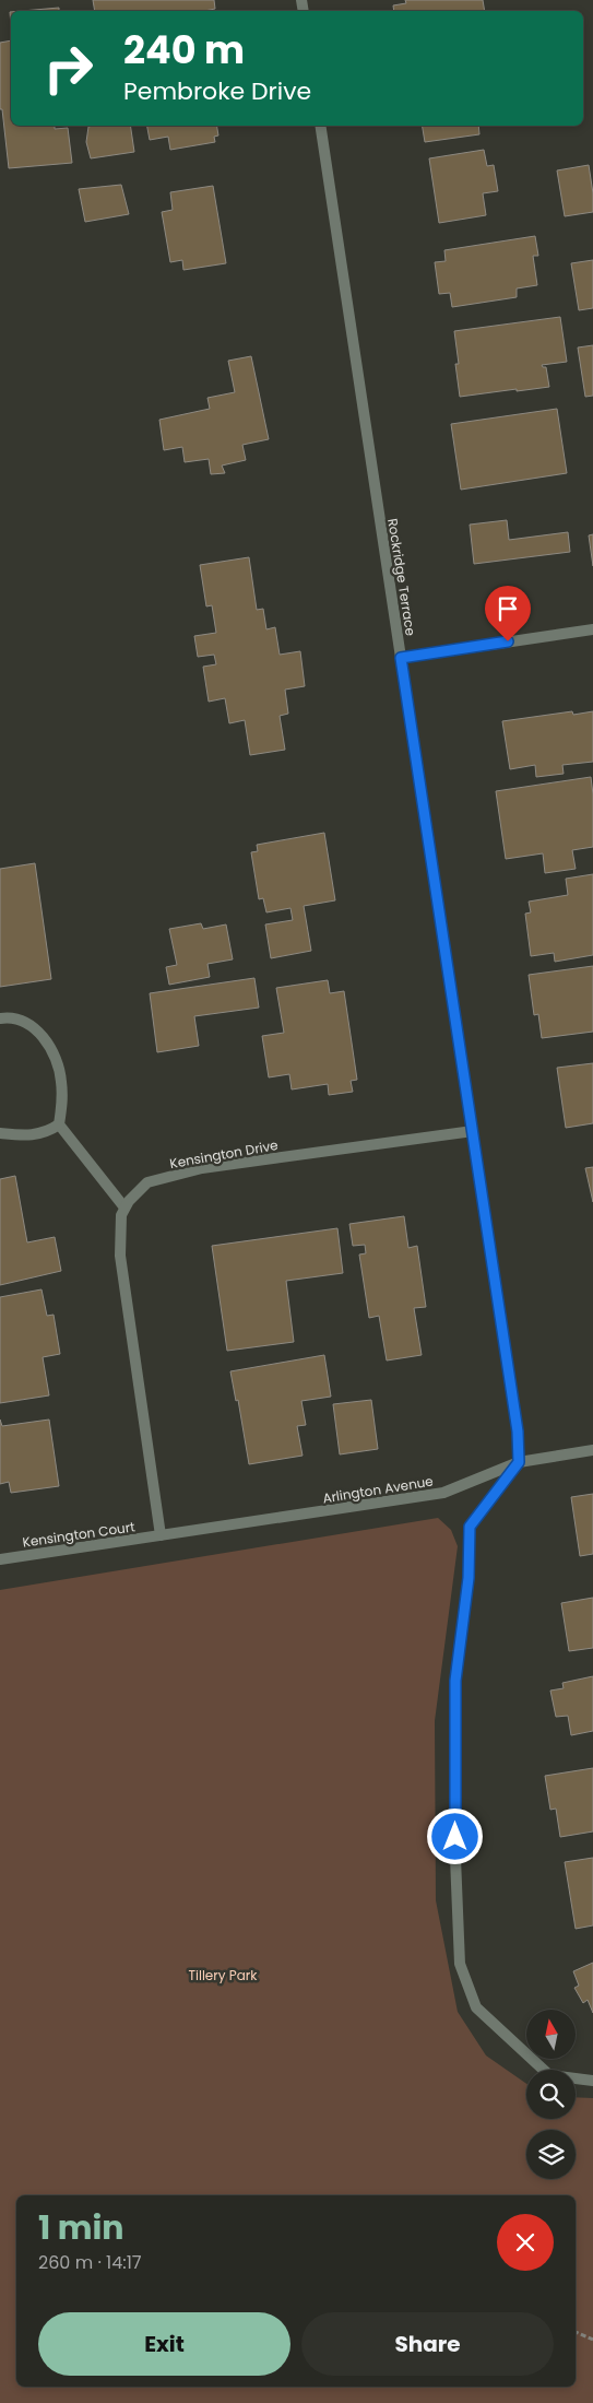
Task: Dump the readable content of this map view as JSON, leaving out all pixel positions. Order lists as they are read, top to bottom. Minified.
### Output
{"streets":{"street":["Rockridge Terrace","Kensington Drive","Arlington Avenue","Kensington Court"]},"crossings":[["Rockridge Terrace","Kensington Drive"],["Rockridge Terrace","Arlington Avenue"],["Arlington Avenue","Kensington Court"]],"parks":["Tillery Park"],"north":"top","page":{"turn":["240 m","Pembroke Drive"],"heading":["1 min","260 m · 14:17"],"buttons":["Exit","Share"]}}
